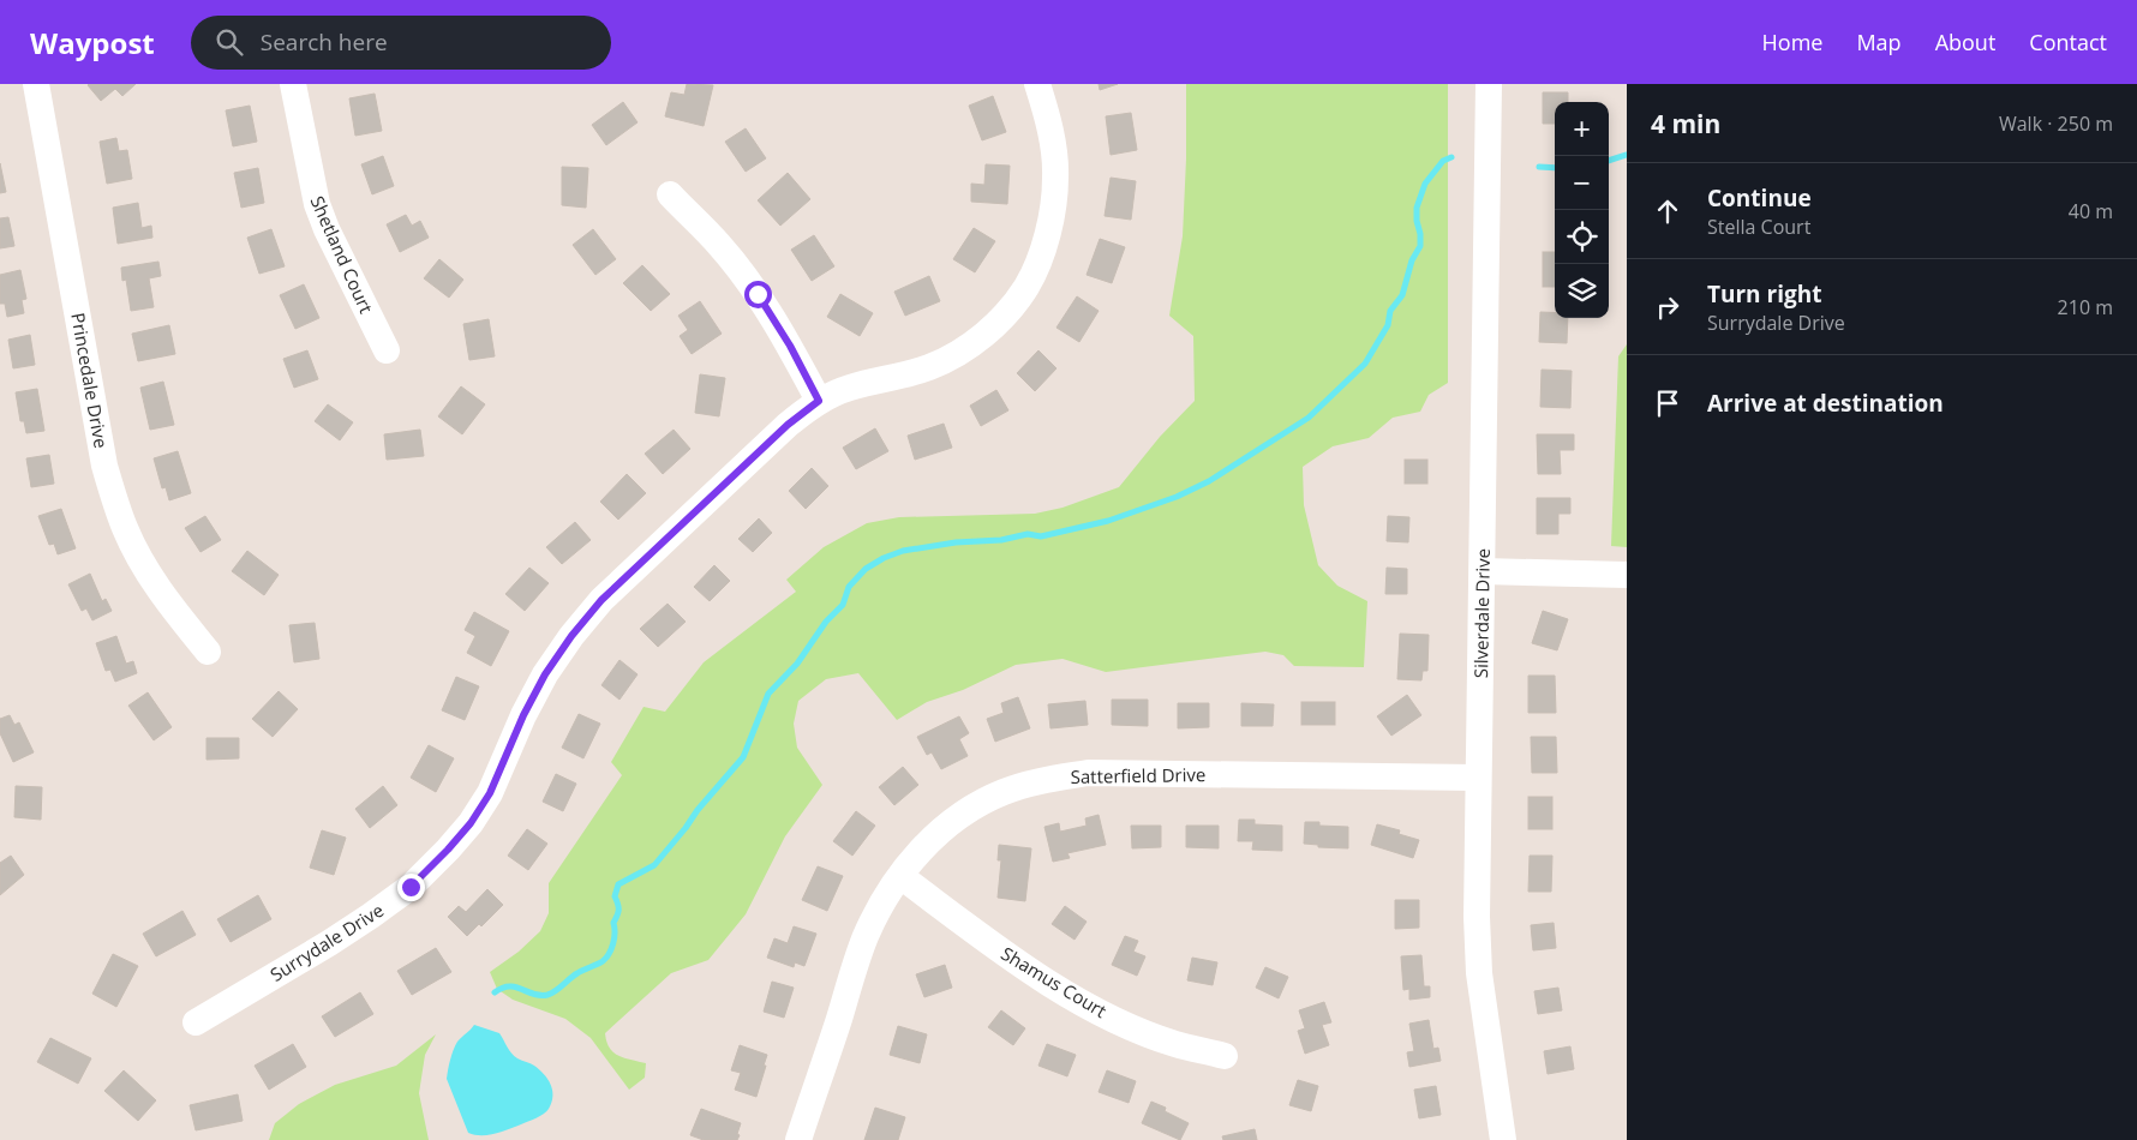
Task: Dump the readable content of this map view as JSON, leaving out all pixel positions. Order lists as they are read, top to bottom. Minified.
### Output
{"streets":{"street":["Shetland Court","Princedale Drive","Silverdale Drive","Satterfield Drive","Surrydale Drive","Shamus Court"]},"crossings":[["Silverdale Drive","Satterfield Drive"],["Satterfield Drive","Shamus Court"]],"page":{"header":"Waypost","search":"Search here","nav":["Home","Map","About","Contact"],"heading":["4 min","Walk · 250 m"],"map_buttons":["+","−"],"list":[["Continue","Stella Court","40 m"],["Turn right","Surrydale Drive","210 m"],"Arrive at destination"]}}
